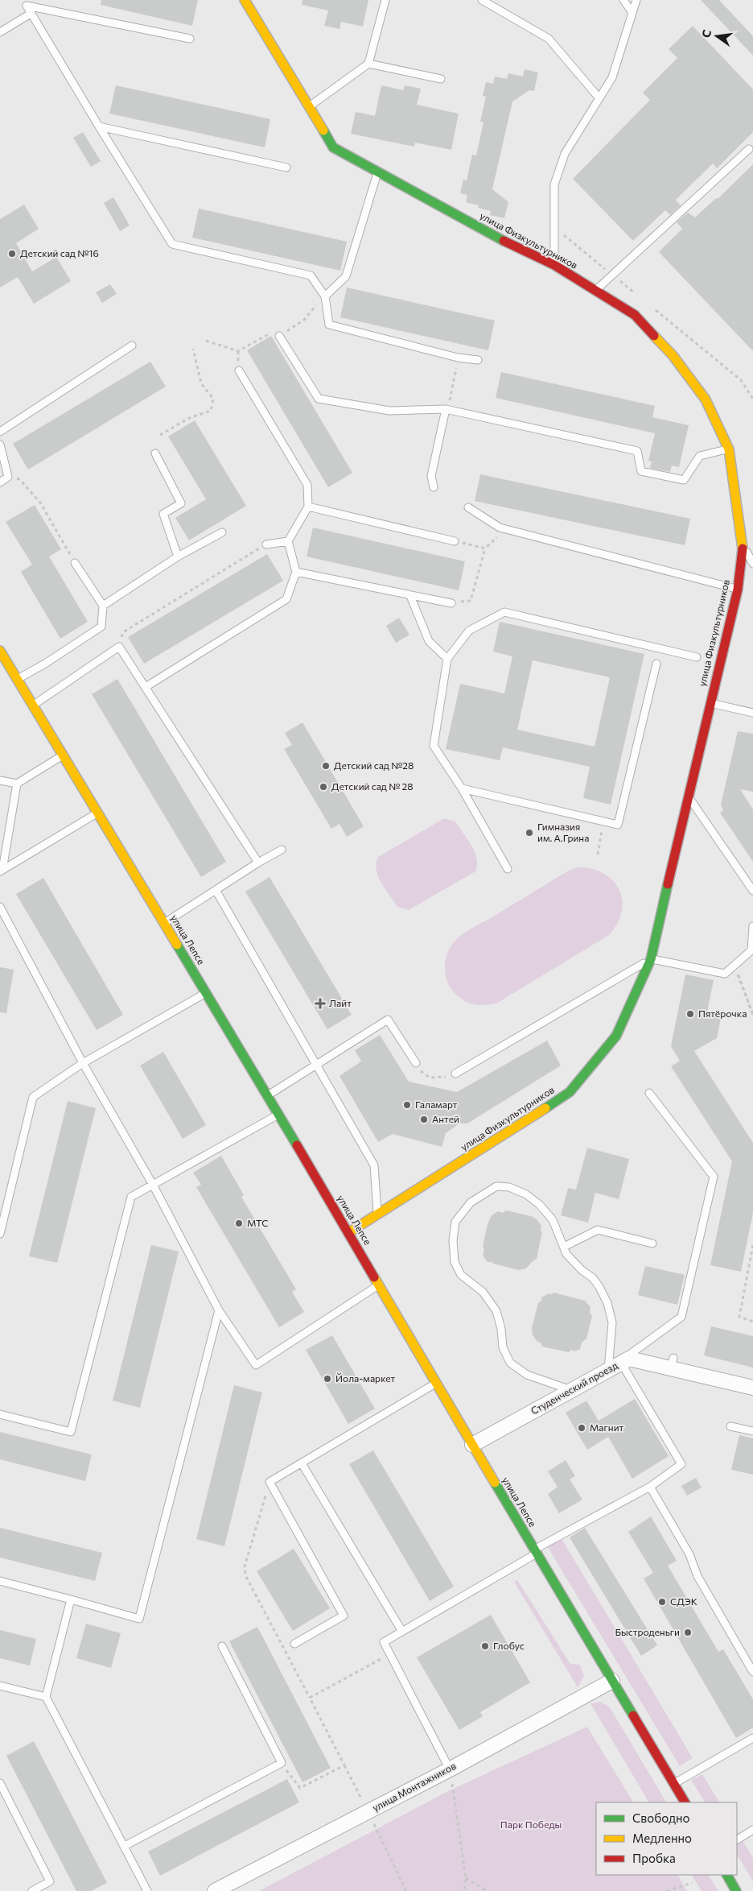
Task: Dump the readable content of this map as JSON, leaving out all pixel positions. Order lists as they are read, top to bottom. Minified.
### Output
{"streets":{"street":["улица Физкультурников","улица Лепсе","Студенческий проезд","улица Монтажников"]},"crossings":[["улица Физкультурников","улица Лепсе"],["улица Лепсе","Студенческий проезд"],["улица Лепсе","улица Монтажников"]],"parks":["Парк Победы"],"places":{"other":["Детский сад №16","Детский сад №28","Детский сад № 28","Гимназия им. А.Грина","Пятёрочка","Галамарт","Антей","МТС","Йола-маркет","Магнит","СДЭК","Быстроденьги","Глобус"],"health":["Лайт"]},"legend":["Свободно","Медленно","Пробка"],"north":"left"}
